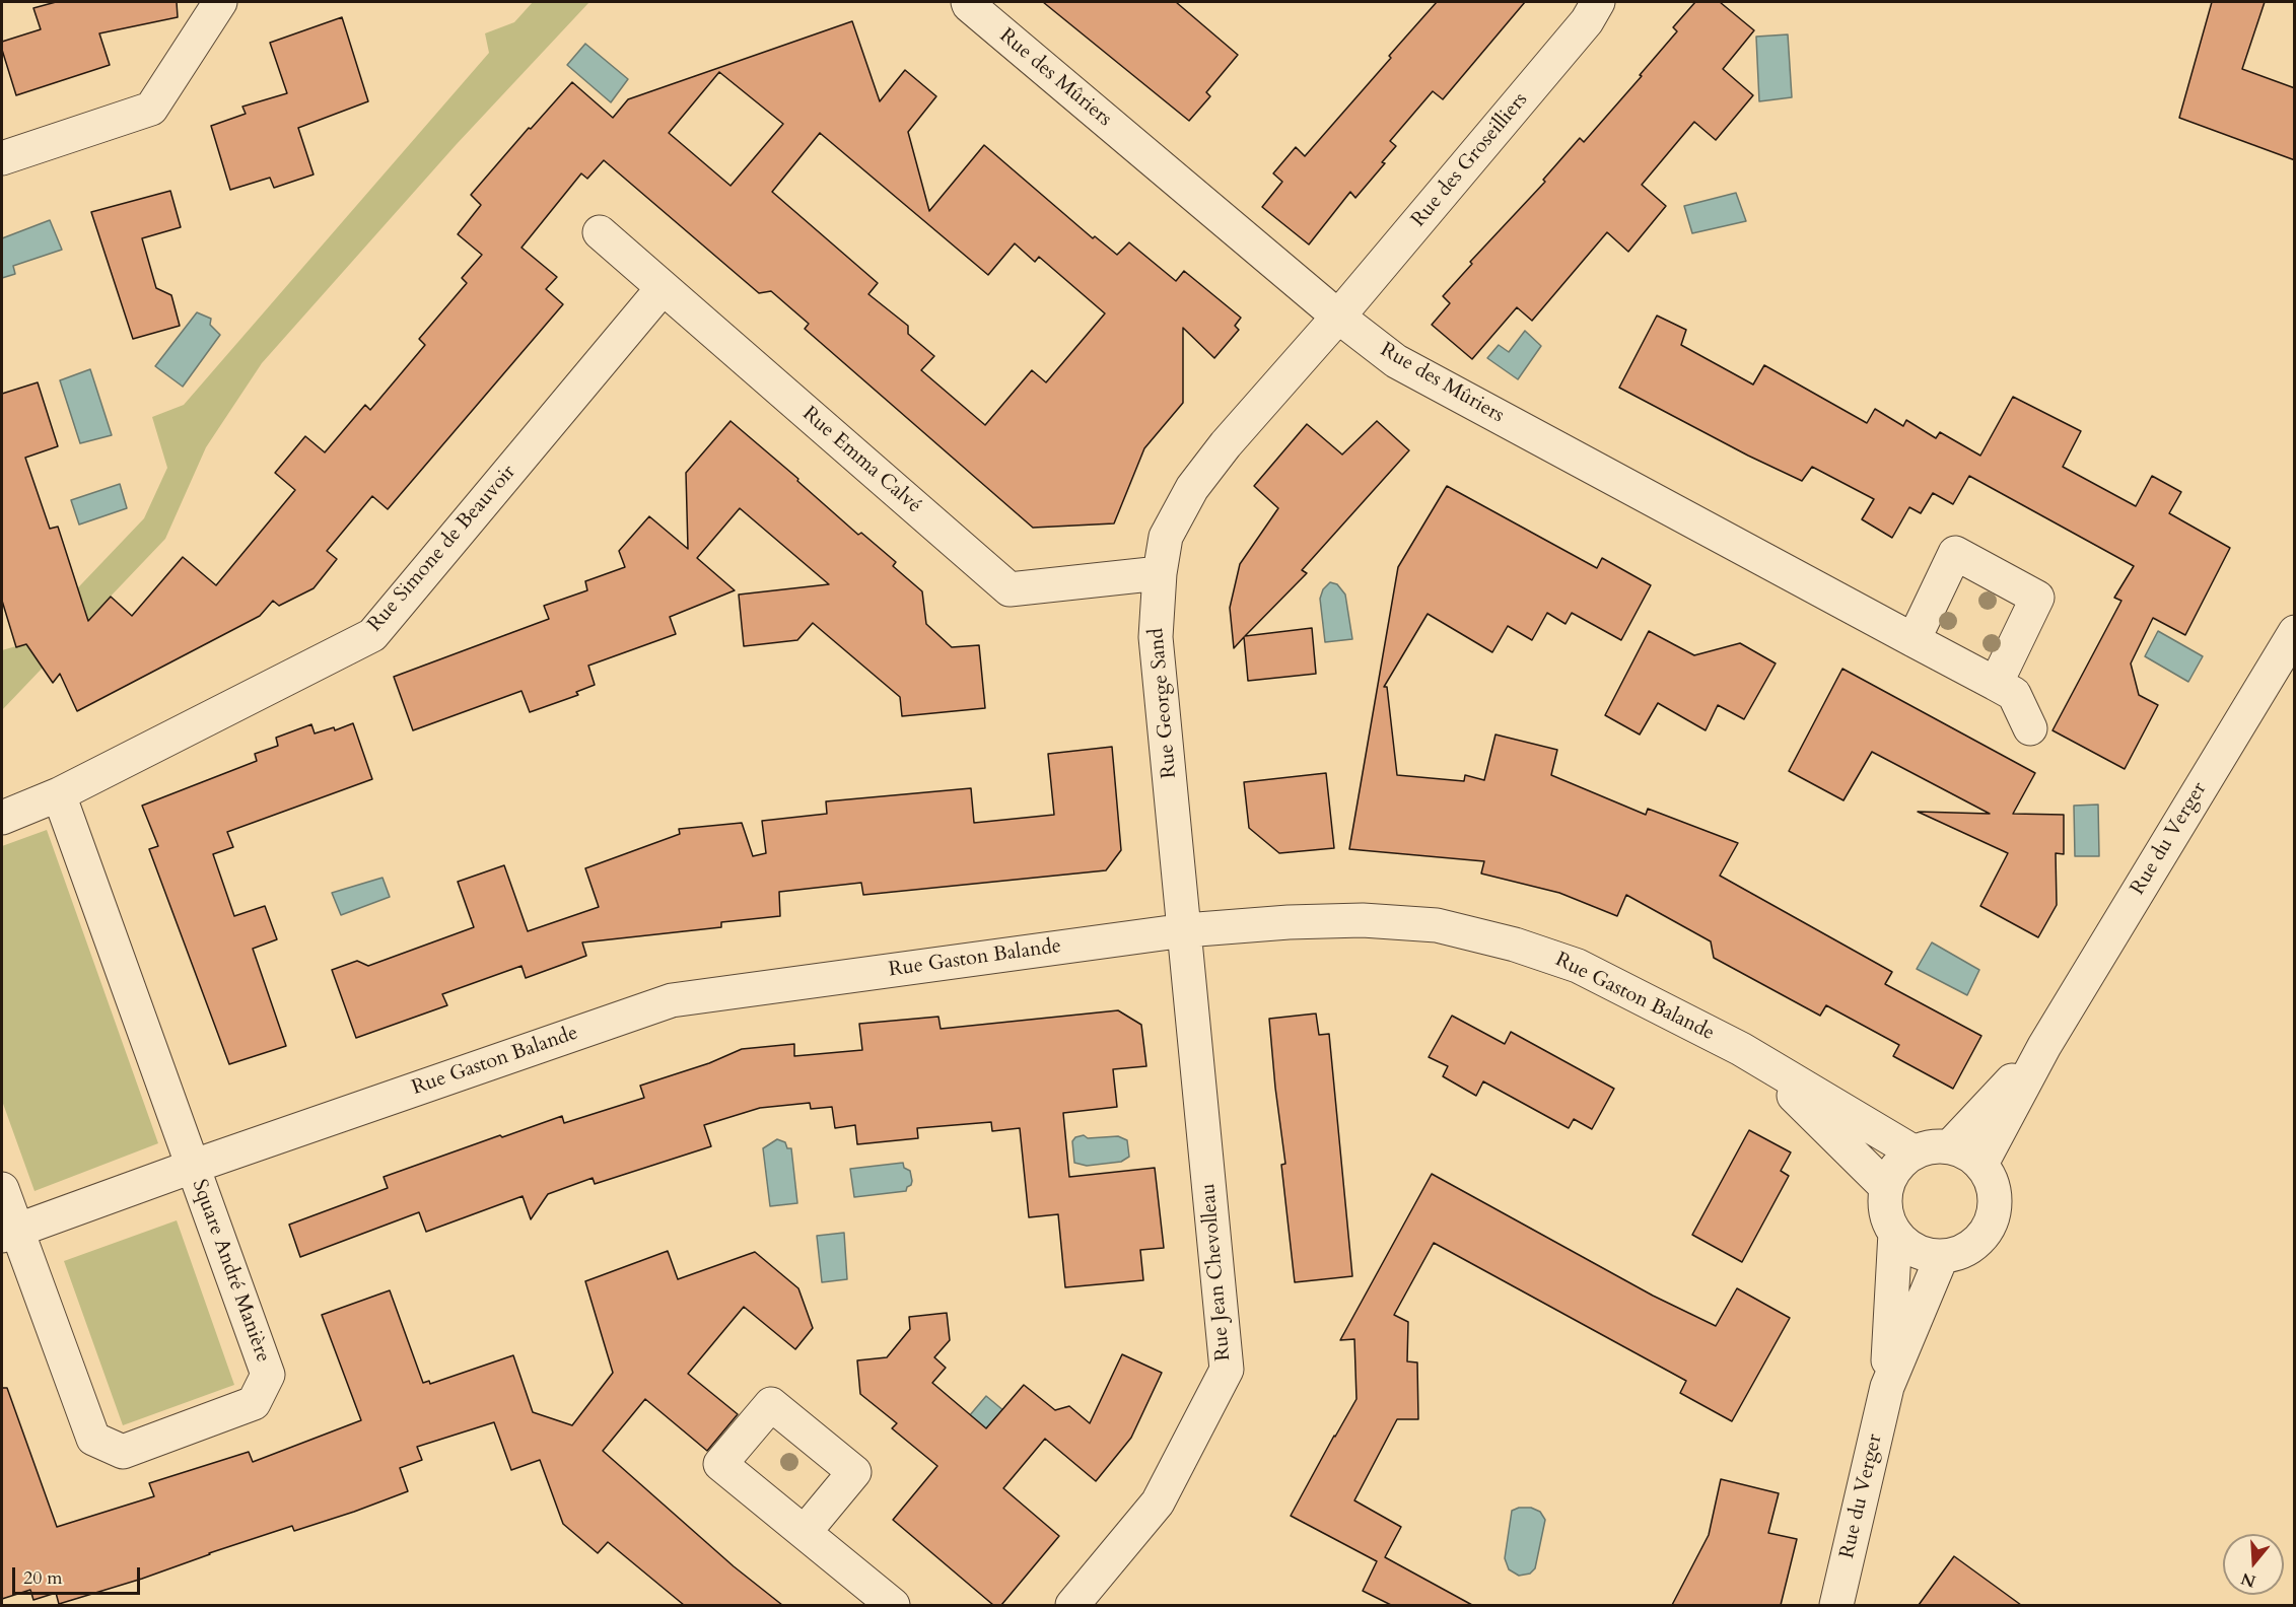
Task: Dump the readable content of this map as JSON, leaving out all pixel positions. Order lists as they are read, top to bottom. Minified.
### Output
{"streets":{"street":["Rue des Mûriers","Rue des Groseilliers","Rue Emma Calvé","Rue Simone de Beauvoir","Rue George Sand","Rue du Verger","Rue Gaston Balande","Square André Manière","Rue Jean Chevolleau"]},"crossings":[["Rue des Mûriers","Rue des Groseilliers"],["Rue des Mûriers","Rue George Sand"],["Rue des Groseilliers","Rue George Sand"],["Rue Emma Calvé","Rue Simone de Beauvoir"],["Rue Emma Calvé","Rue George Sand"],["Rue Simone de Beauvoir","Square André Manière"],["Rue George Sand","Rue Gaston Balande"],["Rue George Sand","Rue Jean Chevolleau"],["Rue du Verger","Rue Gaston Balande"],["Rue Gaston Balande","Square André Manière"],["Rue Gaston Balande","Rue Jean Chevolleau"]],"scale_bar":"20 m","north":"bottom"}
